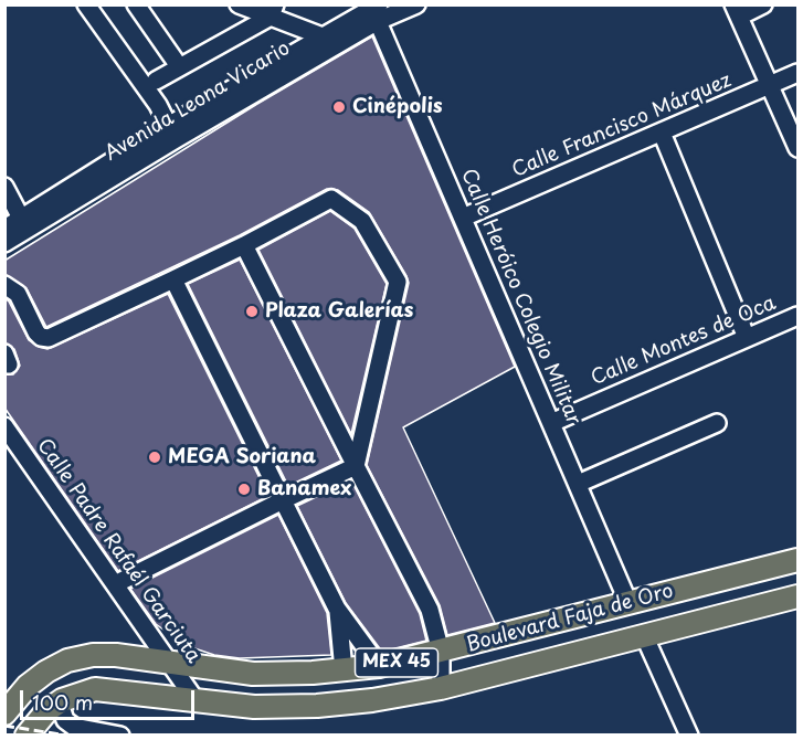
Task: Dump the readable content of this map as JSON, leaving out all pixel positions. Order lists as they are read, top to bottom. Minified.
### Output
{"streets":{"main road":["Boulevard Faja de Oro","MEX 45"],"street":["Avenida Leona Vicario","Calle Francisco Márquez","Calle Heróico Colegio Militar","Calle Montes de Oca","Calle Padre Rafaél Garciuta"]},"crossings":[["Avenida Leona Vicario","Calle Heróico Colegio Militar"],["Calle Francisco Márquez","Calle Heróico Colegio Militar"],["Calle Heróico Colegio Militar","Calle Montes de Oca"],["Calle Heróico Colegio Militar","Boulevard Faja de Oro"],["Calle Padre Rafaél Garciuta","Boulevard Faja de Oro"]],"places":["Cinépolis","Plaza Galerías","MEGA Soriana","Banamex"],"scale_bar":"100 m"}
